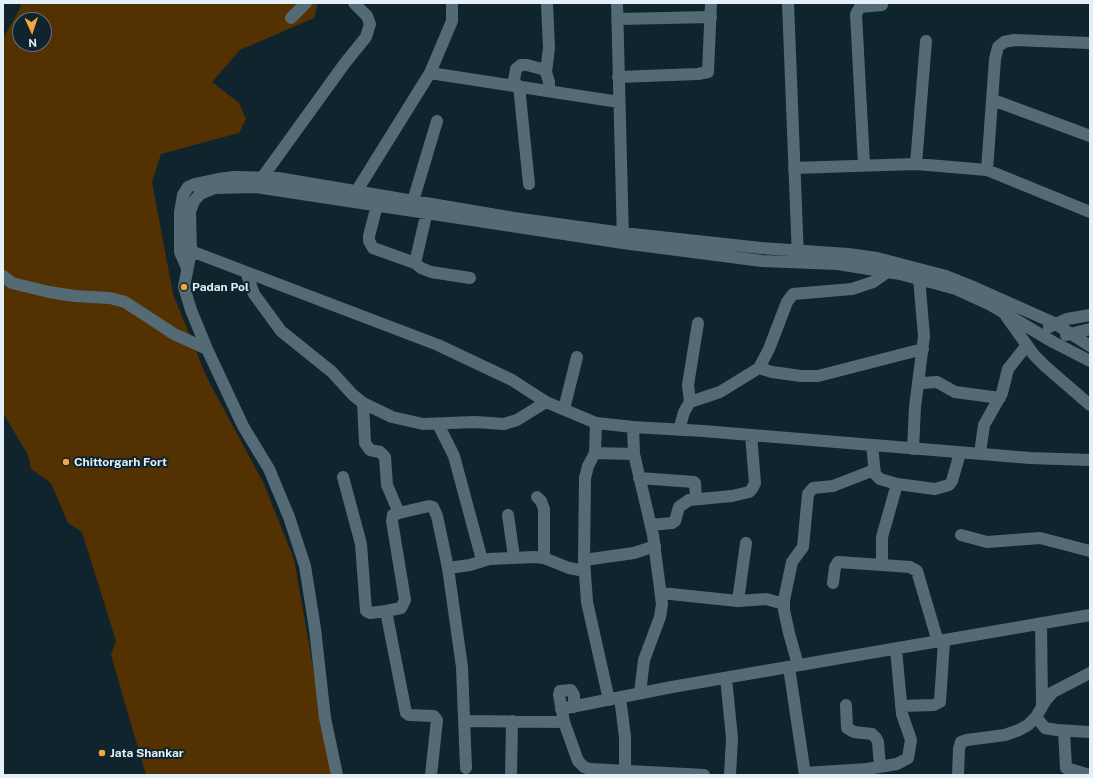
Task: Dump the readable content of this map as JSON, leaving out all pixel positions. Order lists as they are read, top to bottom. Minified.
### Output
{"places":["Padan Pol","Chittorgarh Fort","Jata Shankar"],"north":"bottom"}
